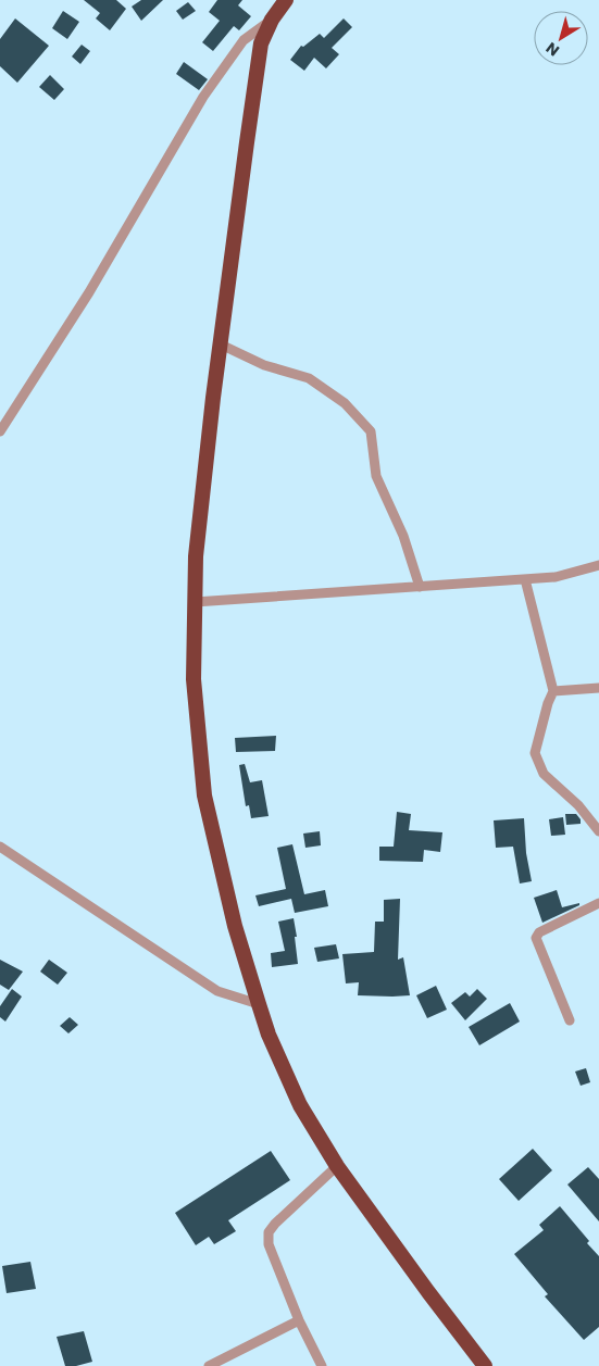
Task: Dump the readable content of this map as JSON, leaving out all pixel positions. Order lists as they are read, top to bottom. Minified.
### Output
{"north":"bottom left"}
